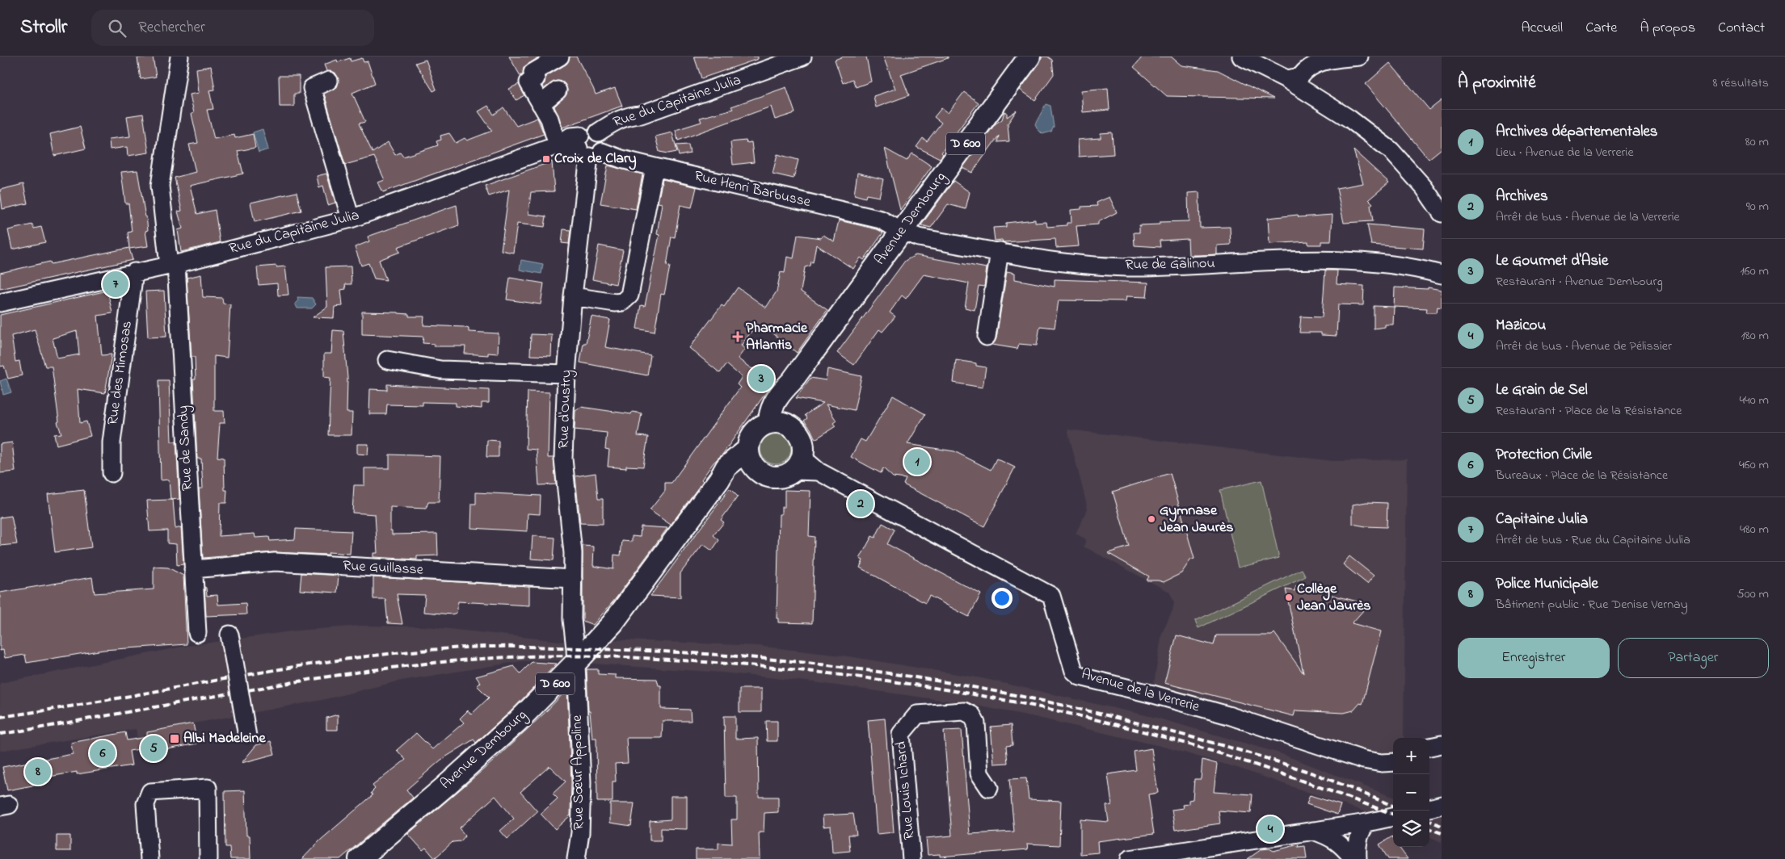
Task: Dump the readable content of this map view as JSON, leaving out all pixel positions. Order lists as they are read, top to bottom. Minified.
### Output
{"streets":{"main road":["D 600","Avenue Dembourg"],"street":["Rue du Capitaine Julia","Rue Henri Barbusse","Rue de Galinou","Rue des Mimosas","Rue d'Oustry","Rue de Sandy","Rue Guillasse","Avenue de la Verrerie","Rue Sœur Appoline","Rue Louis Ichard"]},"crossings":[["Rue du Capitaine Julia","Rue Henri Barbusse"],["Rue du Capitaine Julia","Rue des Mimosas"],["Rue du Capitaine Julia","Rue d'Oustry"],["Rue du Capitaine Julia","Rue de Sandy"],["Rue Henri Barbusse","Avenue Dembourg"],["Rue Henri Barbusse","Rue de Galinou"],["Rue Henri Barbusse","Rue d'Oustry"],["Avenue Dembourg","Rue de Galinou"],["Avenue Dembourg","Rue d'Oustry"],["Avenue Dembourg","Avenue de la Verrerie"],["Avenue Dembourg","Rue Sœur Appoline"],["Rue d'Oustry","Rue Guillasse"],["Rue d'Oustry","Rue Sœur Appoline"],["Rue de Sandy","Rue Guillasse"]],"places":{"transit":["Croix de Clary","Albi Madeleine"],"health":["Pharmacie Atlantis"],"other":["Gymnase Jean Jaurès","Collège Jean Jaurès"]},"page":{"header":"Strollr","search":"Rechercher","nav":["Accueil","Carte","À propos","Contact"],"heading":["À proximité","8 résultats"],"list":[{"mark":"1","name":"Archives départementales","note":"Lieu · Avenue de la Verrerie","value":"80 m"},{"mark":"2","name":"Archives","note":"Arrêt de bus · Avenue de la Verrerie","value":"90 m"},{"mark":"3","name":"Le Gourmet d'Asie","note":"Restaurant · Avenue Dembourg","value":"160 m"},{"mark":"4","name":"Mazicou","note":"Arrêt de bus · Avenue de Pélissier","value":"180 m"},{"mark":"5","name":"Le Grain de Sel","note":"Restaurant · Place de la Résistance","value":"440 m"},{"mark":"6","name":"Protection Civile","note":"Bureaux · Place de la Résistance","value":"460 m"},{"mark":"7","name":"Capitaine Julia","note":"Arrêt de bus · Rue du Capitaine Julia","value":"480 m"},{"mark":"8","name":"Police Municipale","note":"Bâtiment public · Rue Denise Vernay","value":"500 m"}],"pins":["7","3","1","2","5","6","8","4"],"buttons":["Enregistrer","Partager"],"map_buttons":["+","−"]}}
